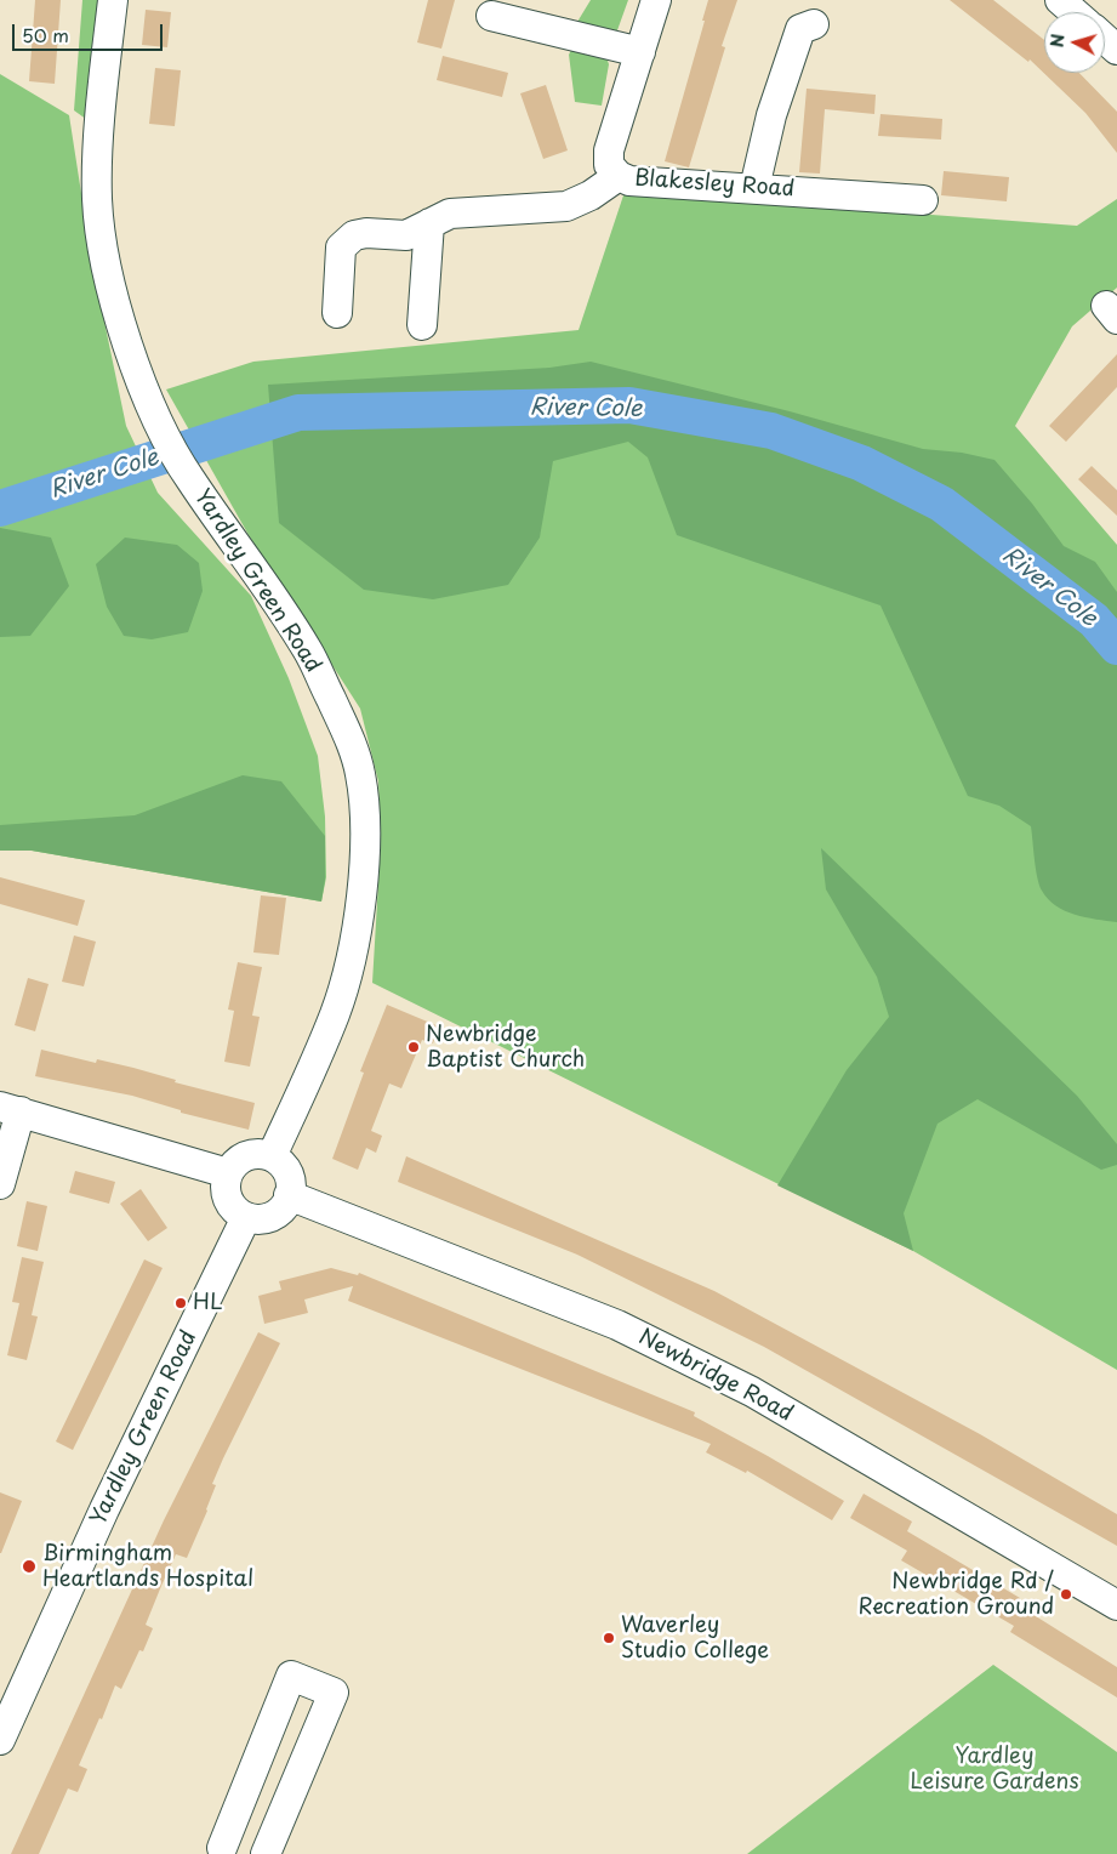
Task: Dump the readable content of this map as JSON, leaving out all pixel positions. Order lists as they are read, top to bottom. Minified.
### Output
{"streets":{"street":["Blakesley Road","Yardley Green Road","Newbridge Road"]},"crossings":[["Yardley Green Road","Newbridge Road"]],"water":["River Cole"],"parks":["Yardley Leisure Gardens"],"places":["Newbridge Baptist Church","HL","Birmingham Heartlands Hospital","Newbridge Rd / Recreation Ground","Waverley Studio College"],"scale_bar":"50 m","north":"left"}
